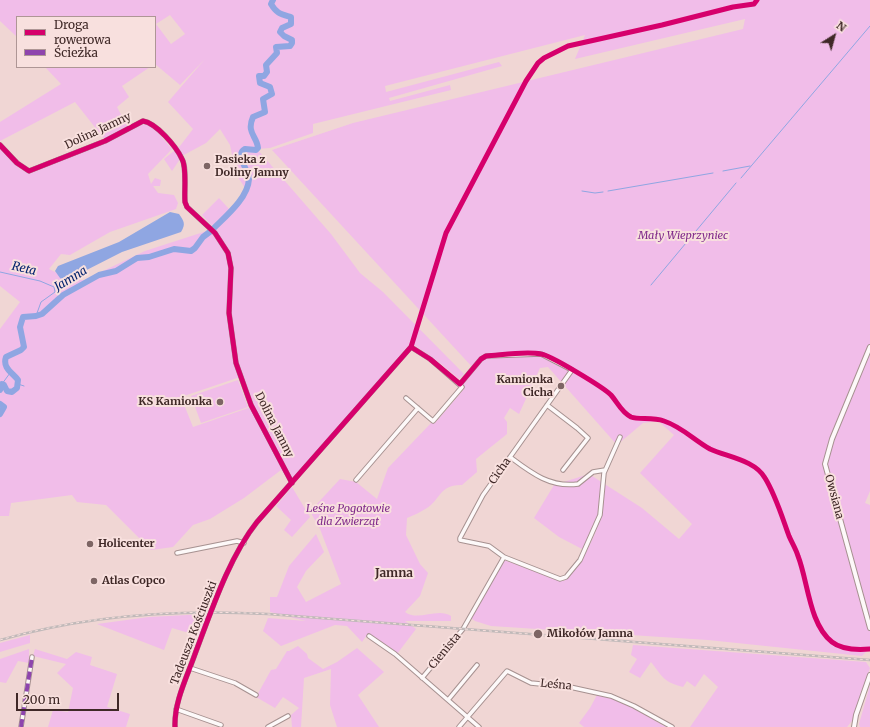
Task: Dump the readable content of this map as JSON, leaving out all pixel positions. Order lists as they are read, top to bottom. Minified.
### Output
{"streets":{"street":["Dolina Jamny","Cicha","Owsiana","Tadeusza Kościuszki","Cienista","Leśna"]},"crossings":[["Dolina Jamny","Tadeusza Kościuszki"],["Cicha","Tadeusza Kościuszki"],["Cicha","Cienista"],["Cienista","Leśna"]],"districts":["Jamna"],"water":["Reta","Jamna"],"parks":["Mały Wieprzyniec","Leśne Pogotowie dla Zwierząt"],"places":["Pasieka z Doliny Jamny","Kamionka Cicha","KS Kamionka","Holicenter","Atlas Copco","Mikołów Jamna"],"legend":["Droga rowerowa","Ścieżka"],"scale_bar":"200 m","north":"top right"}
